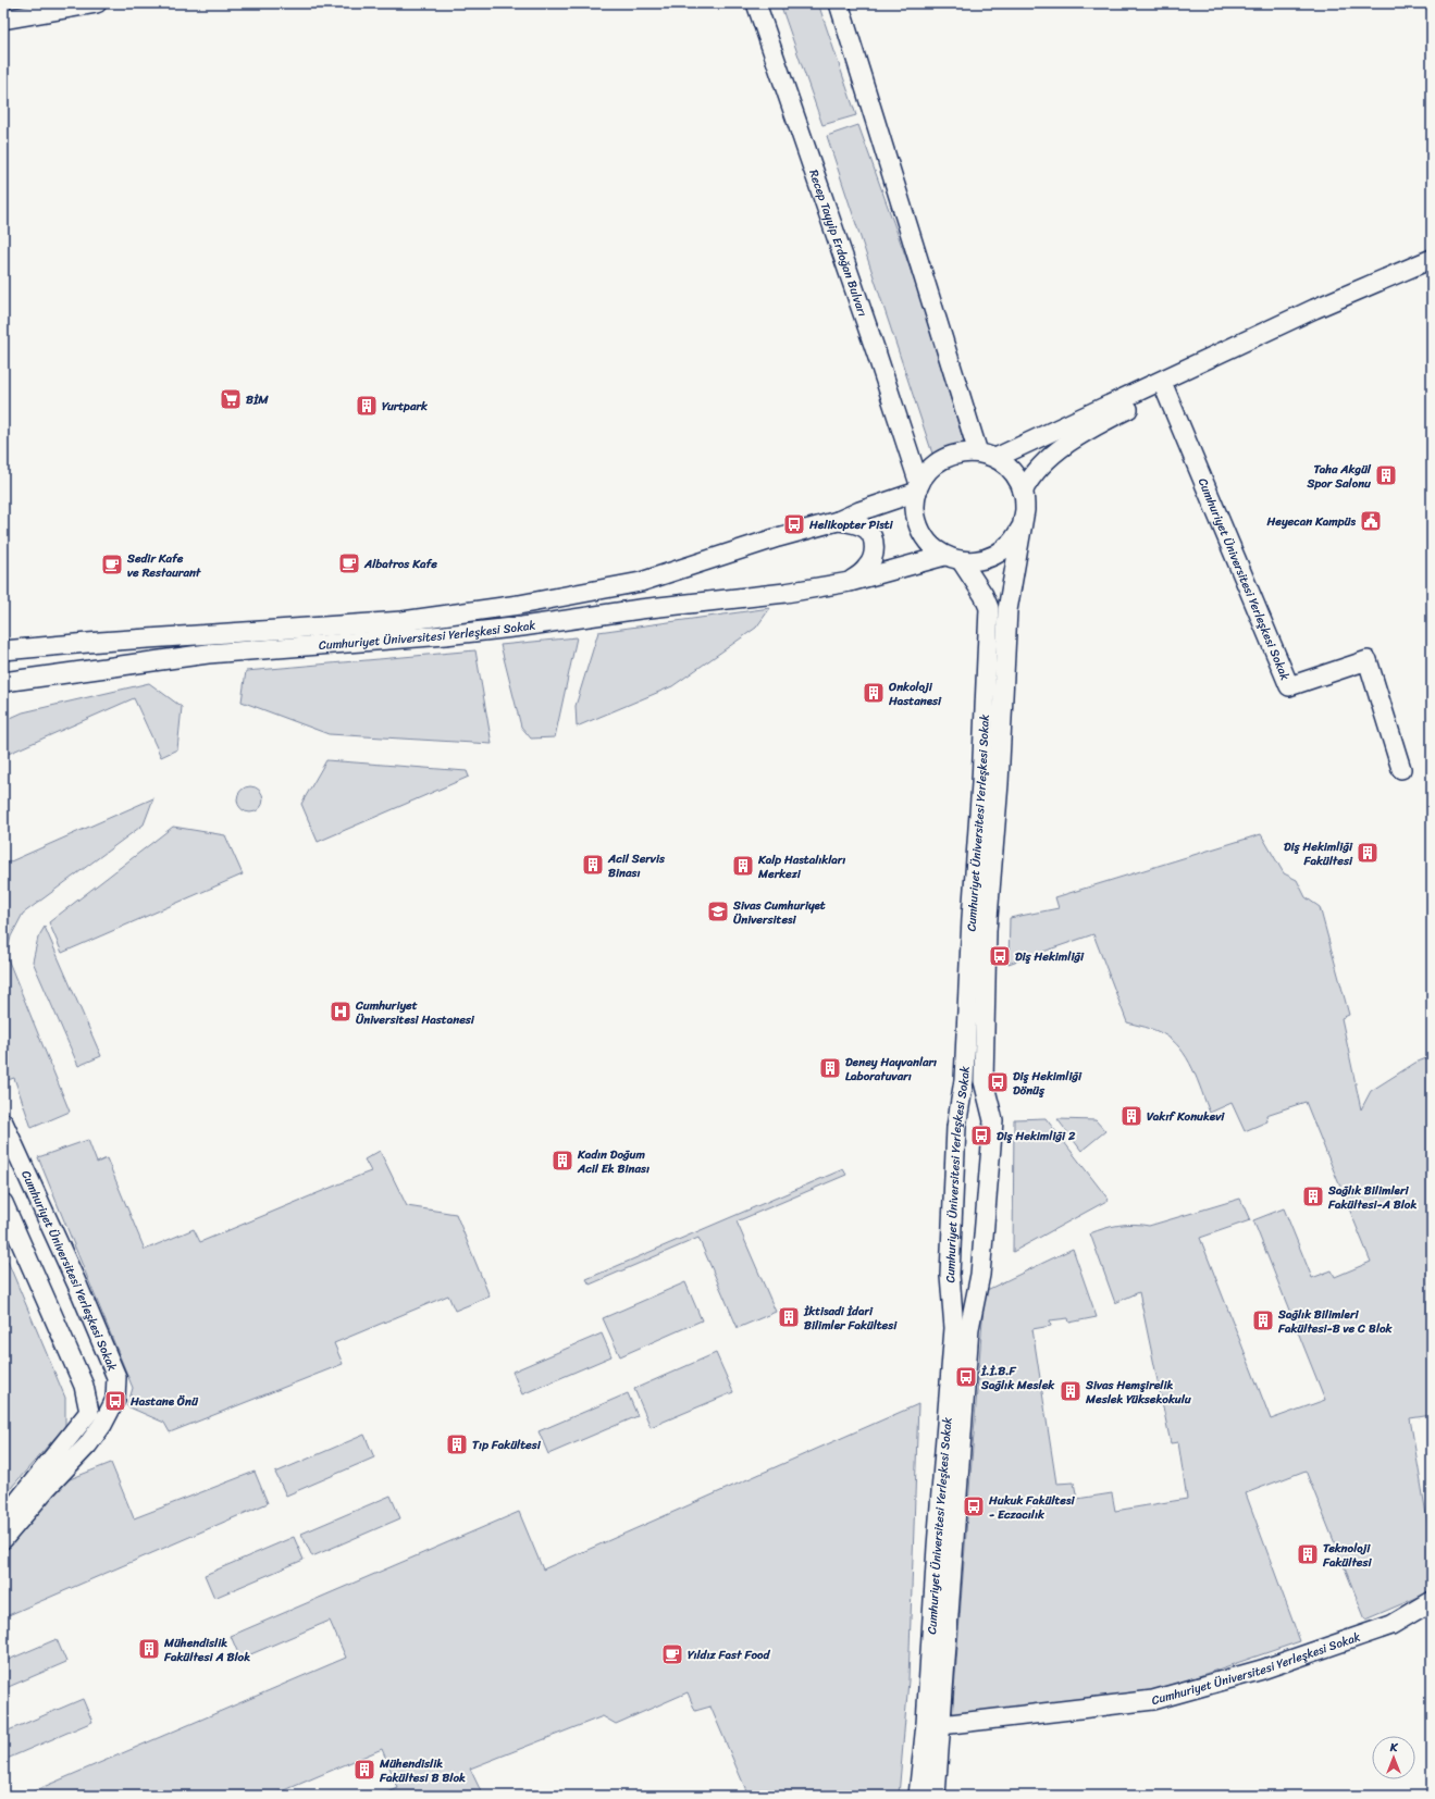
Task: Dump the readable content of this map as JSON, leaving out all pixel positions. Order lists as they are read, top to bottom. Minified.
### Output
{"streets":{"street":["Recep Tayyip Erdoğan Bulvarı","Cumhuriyet Üniversitesi Yerleşkesi Sokak"]},"crossings":[["Recep Tayyip Erdoğan Bulvarı","Cumhuriyet Üniversitesi Yerleşkesi Sokak"]],"places":{"supermarket":["BİM"],"building":["Yurtpark","Taha Akgül Spor Salonu","Onkoloji Hastanesi","Diş Hekimliği Fakültesi","Acil Servis Binası","Kalp Hastalıkları Merkezi","Deney Hayvanları Laboratuvarı","Vakıf Konukevi","Kadın Doğum Acil Ek Binası","Sağlık Bilimleri Fakültesi-A Blok","İktisadi İdari Bilimler Fakültesi","Sağlık Bilimleri Fakültesi-B ve C Blok","Sivas Hemşirelik Meslek Yüksekokulu","Tıp Fakültesi","Teknoloji Fakültesi","Mühendislik Fakültesi A Blok","Mühendislik Fakültesi B Blok"],"public building":["Heyecan Kampüs"],"bus stop":["Helikopter Pisti","Diş Hekimliği","Diş Hekimliği Dönüş","Diş Hekimliği 2","İ.İ.B.F Sağlık Meslek","Hastane Önü","Hukuk Fakültesi - Eczacılık"],"cafe":["Albatros Kafe","Sedir Kafe ve Restaurant","Yıldız Fast Food"],"school or university":["Sivas Cumhuriyet Üniversitesi"],"hospital":["Cumhuriyet Üniversitesi Hastanesi"]},"north":"top"}
